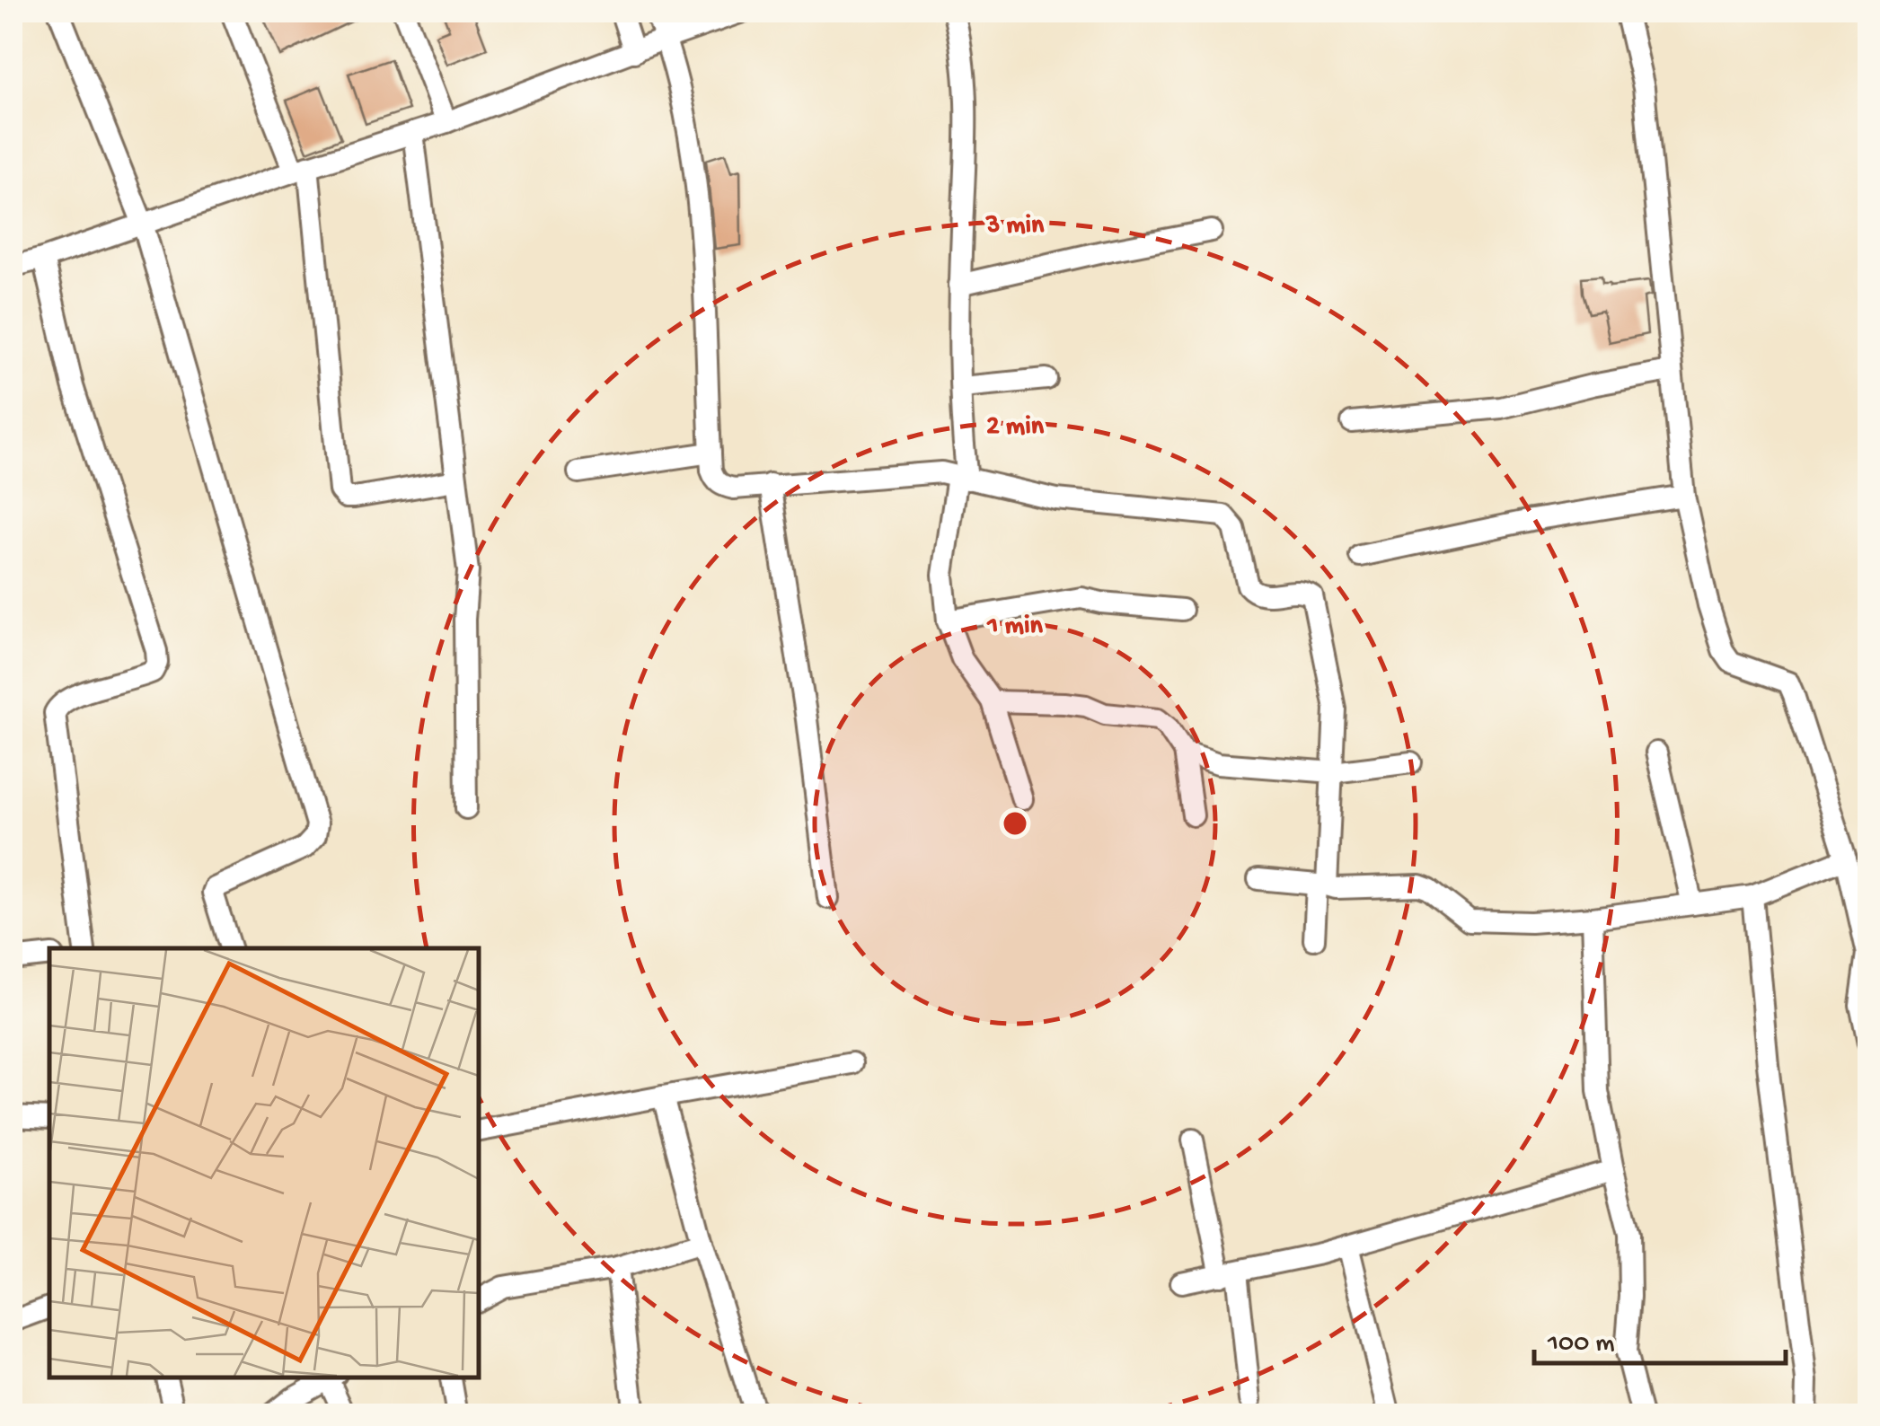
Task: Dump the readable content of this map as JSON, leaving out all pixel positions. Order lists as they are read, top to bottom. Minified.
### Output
{"scale_bar":"100 m","rings":["3 min","2 min","1 min"]}
